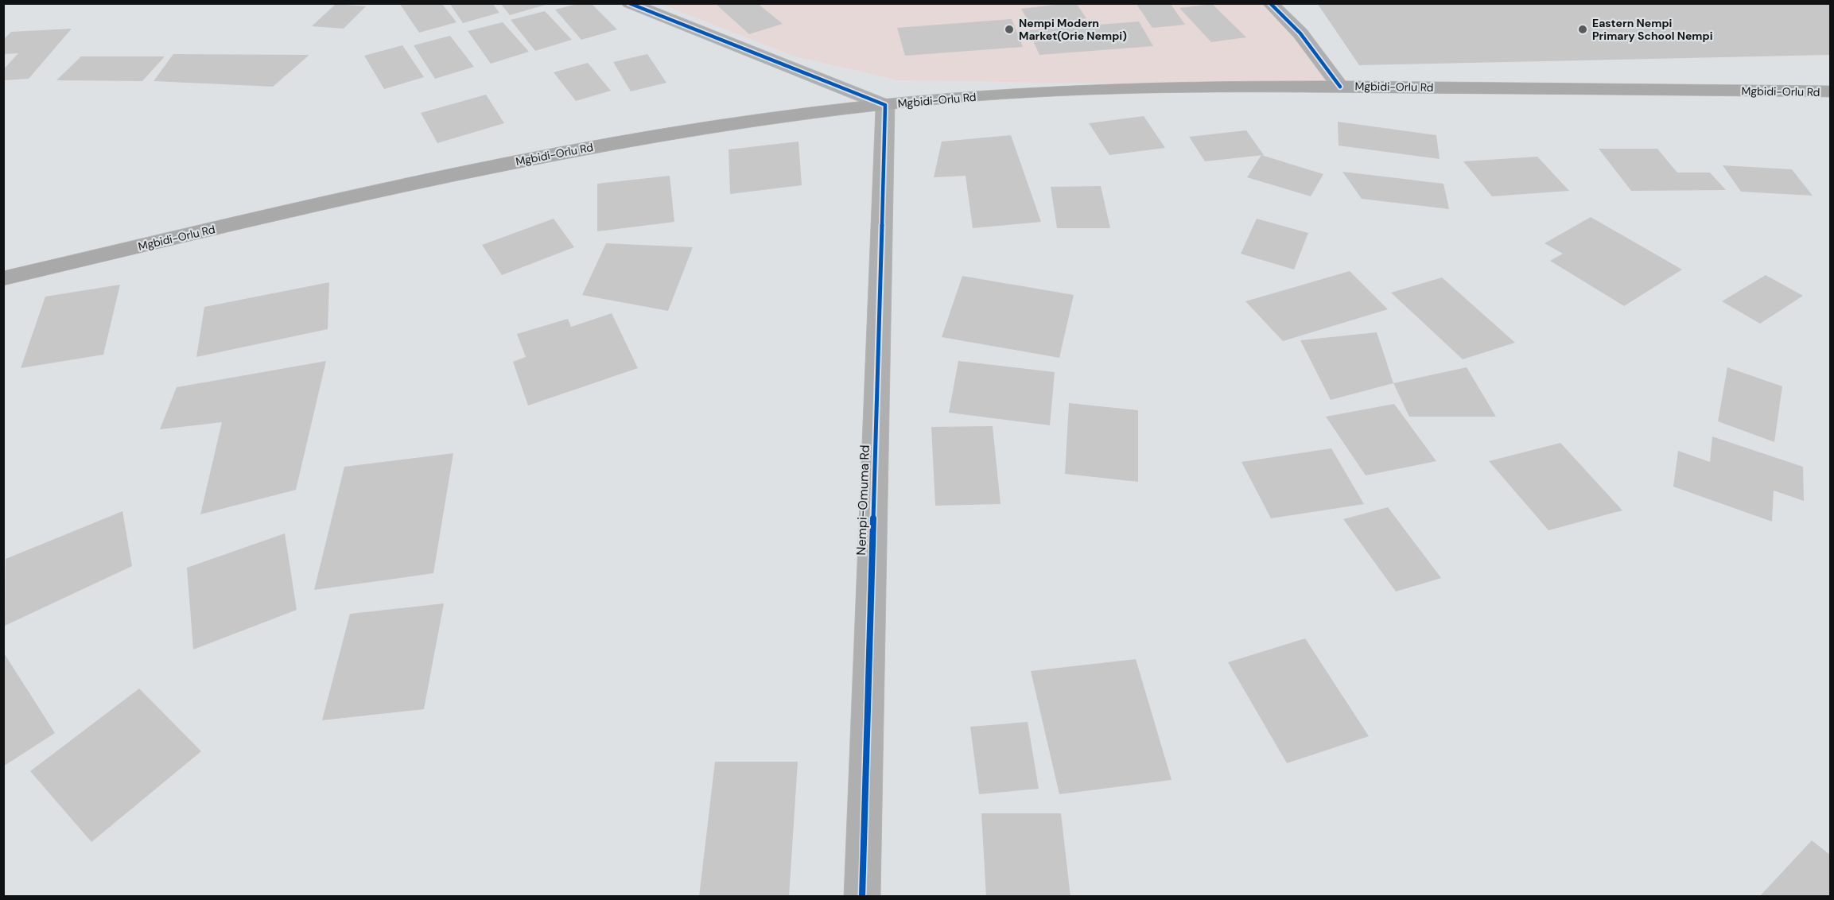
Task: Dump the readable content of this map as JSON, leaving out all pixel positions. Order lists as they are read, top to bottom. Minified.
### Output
{"streets":{"main road":["Mgbidi-Orlu Rd"],"street":["Nempi-Omuma Rd"]},"crossings":[["Mgbidi-Orlu Rd","Nempi-Omuma Rd"]],"places":["Nempi Modern Market(Orie Nempi)","Eastern Nempi Primary School Nempi"]}
